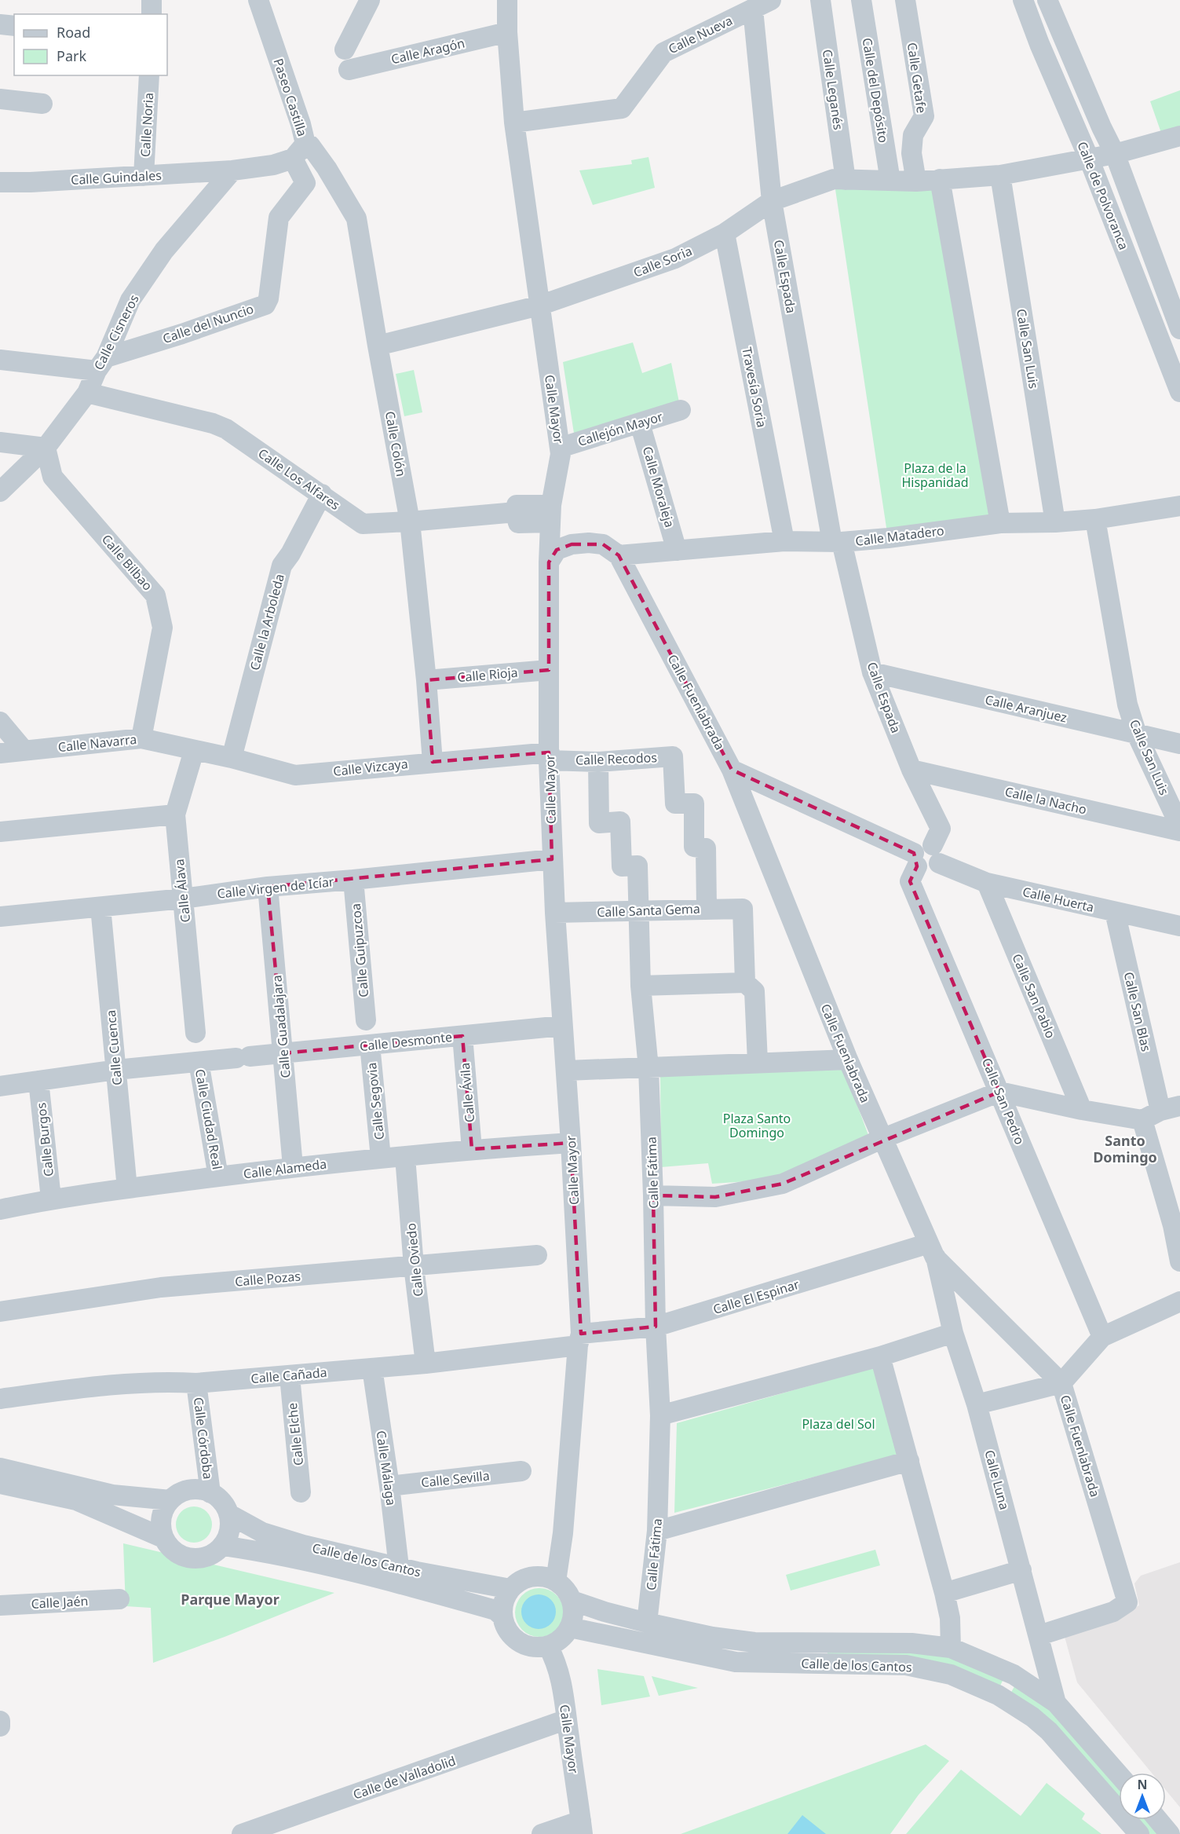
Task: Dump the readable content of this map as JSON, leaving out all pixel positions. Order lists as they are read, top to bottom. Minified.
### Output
{"streets":{"street":["Calle Nueva","Calle Aragón","Calle Getafe","Calle Leganés","Calle del Depósito","Paseo Castilla","Calle Noria","Calle Guindales","Calle de Polvoranca","Calle Soria","Calle Espada","Calle del Nuncio","Calle Cisneros","Calle San Luis","Travesía Soria","Calle Mayor","Callejón Mayor","Calle Colón","Calle Los Alfares","Calle Moraleja","Calle Matadero","Calle Bilbao","Calle la Arboleda","Calle Rioja","Calle Fuenlabrada","Calle Aranjuez","Calle Navarra","Calle Recodos","Calle Vizcaya","Calle la Nacho","Calle Virgen de Icíar","Calle Álava","Calle Huerta","Calle Santa Gema","Calle Guipuzcoa","Calle San Pablo","Calle San Blas","Calle Guadalajara","Calle Desmonte","Calle Cuenca","Calle Ávila","Calle Segovia","Calle San Pedro","Calle Ciudad Real","Calle Burgos","Calle Alameda","Calle Fátima","Calle Oviedo","Calle Pozas","Calle El Espinar","Calle Cañada","Calle Elche","Calle Córdoba","Calle Málaga","Calle Sevilla","Calle Luna","Calle de los Cantos","Calle Jaén","Calle de Valladolid"]},"crossings":[["Calle Nueva","Calle Espada"],["Calle Nueva","Calle Mayor"],["Calle Aragón","Calle Mayor"],["Calle Getafe","Calle Soria"],["Calle Leganés","Calle Soria"],["Calle del Depósito","Calle Soria"],["Paseo Castilla","Calle Colón"],["Calle Noria","Calle Guindales"],["Calle Guindales","Calle Cisneros"],["Calle de Polvoranca","Calle Soria"],["Calle Soria","Calle Espada"],["Calle Soria","Calle San Luis"],["Calle Soria","Travesía Soria"],["Calle Soria","Calle Mayor"],["Calle Soria","Calle Colón"],["Calle Espada","Calle Matadero"],["Calle Espada","Calle Aranjuez"],["Calle Espada","Calle la Nacho"],["Calle Espada","Calle Huerta"],["Calle del Nuncio","Calle Cisneros"],["Calle del Nuncio","Calle Colón"],["Calle Cisneros","Calle Los Alfares"],["Calle Cisneros","Calle Bilbao"],["Calle San Luis","Calle Matadero"],["Calle San Luis","Calle Aranjuez"],["Travesía Soria","Calle Matadero"],["Calle Mayor","Callejón Mayor"],["Calle Mayor","Calle Los Alfares"],["Calle Mayor","Calle Rioja"],["Calle Mayor","Calle Recodos"],["Calle Mayor","Calle Vizcaya"],["Calle Mayor","Calle Virgen de Icíar"],["Calle Mayor","Calle Santa Gema"],["Calle Mayor","Calle Desmonte"],["Calle Mayor","Calle Alameda"],["Calle Mayor","Calle El Espinar"],["Calle Mayor","Calle Cañada"],["Calle Mayor","Calle de los Cantos"],["Calle Mayor","Calle de Valladolid"],["Callejón Mayor","Calle Moraleja"],["Calle Colón","Calle Los Alfares"],["Calle Colón","Calle Rioja"],["Calle Colón","Calle Vizcaya"],["Calle Los Alfares","Calle la Arboleda"],["Calle Moraleja","Calle Matadero"],["Calle Matadero","Calle Fuenlabrada"],["Calle Bilbao","Calle Navarra"],["Calle la Arboleda","Calle Vizcaya"],["Calle Fuenlabrada","Calle El Espinar"],["Calle Fuenlabrada","Calle Luna"],["Calle Navarra","Calle Vizcaya"],["Calle Navarra","Calle Álava"],["Calle Recodos","Calle Vizcaya"],["Calle Recodos","Calle Santa Gema"],["Calle Recodos","Calle Fátima"],["Calle Vizcaya","Calle Álava"],["Calle Virgen de Icíar","Calle Álava"],["Calle Virgen de Icíar","Calle Guipuzcoa"],["Calle Virgen de Icíar","Calle Guadalajara"],["Calle Virgen de Icíar","Calle Cuenca"],["Calle Huerta","Calle San Pablo"],["Calle Huerta","Calle San Blas"],["Calle Santa Gema","Calle Fátima"],["Calle Guadalajara","Calle Desmonte"],["Calle Guadalajara","Calle Alameda"],["Calle Desmonte","Calle Cuenca"],["Calle Desmonte","Calle Ávila"],["Calle Desmonte","Calle Segovia"],["Calle Desmonte","Calle Ciudad Real"],["Calle Desmonte","Calle Burgos"],["Calle Cuenca","Calle Alameda"],["Calle Ávila","Calle Alameda"],["Calle Segovia","Calle Alameda"],["Calle Ciudad Real","Calle Alameda"],["Calle Burgos","Calle Alameda"],["Calle Alameda","Calle Oviedo"],["Calle Fátima","Calle El Espinar"],["Calle Fátima","Calle de los Cantos"],["Calle Oviedo","Calle Pozas"],["Calle Oviedo","Calle Cañada"],["Calle El Espinar","Calle Cañada"],["Calle El Espinar","Calle Luna"],["Calle Cañada","Calle Elche"],["Calle Cañada","Calle Córdoba"],["Calle Cañada","Calle Málaga"],["Calle Córdoba","Calle de los Cantos"],["Calle Málaga","Calle Sevilla"],["Calle Málaga","Calle de los Cantos"],["Calle Luna","Calle de los Cantos"]],"districts":["Santo Domingo","Parque Mayor"],"parks":["Plaza de la Hispanidad","Plaza Santo Domingo","Plaza del Sol"],"legend":["Road","Park"],"north":"top"}
